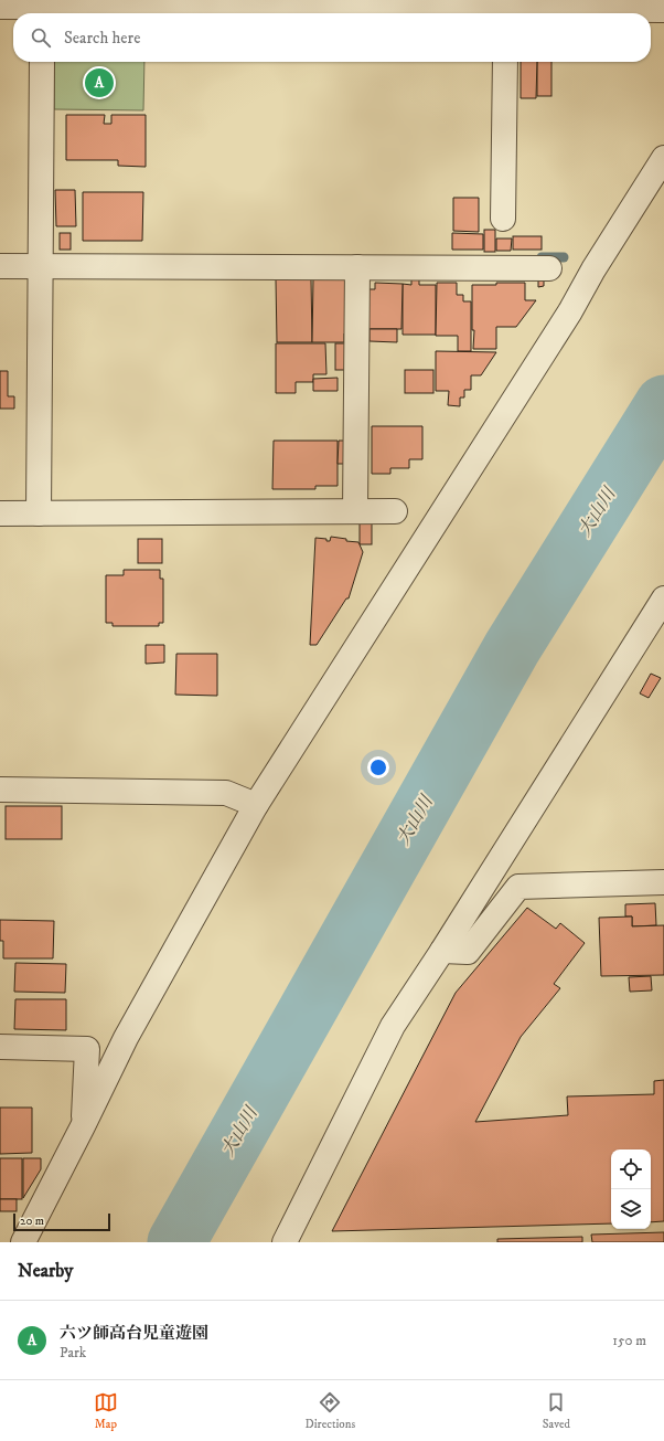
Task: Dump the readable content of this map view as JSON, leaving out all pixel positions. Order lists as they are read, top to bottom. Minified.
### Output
{"water":["大山川"],"scale_bar":"20 m","page":{"search":"Search here","pins":"A","scale":"20 m","heading":"Nearby","list":[{"mark":"A","name":"六ツ師高台児童遊園","note":"Park","value":"150 m"}],"nav":["Map","Directions","Saved"]}}
